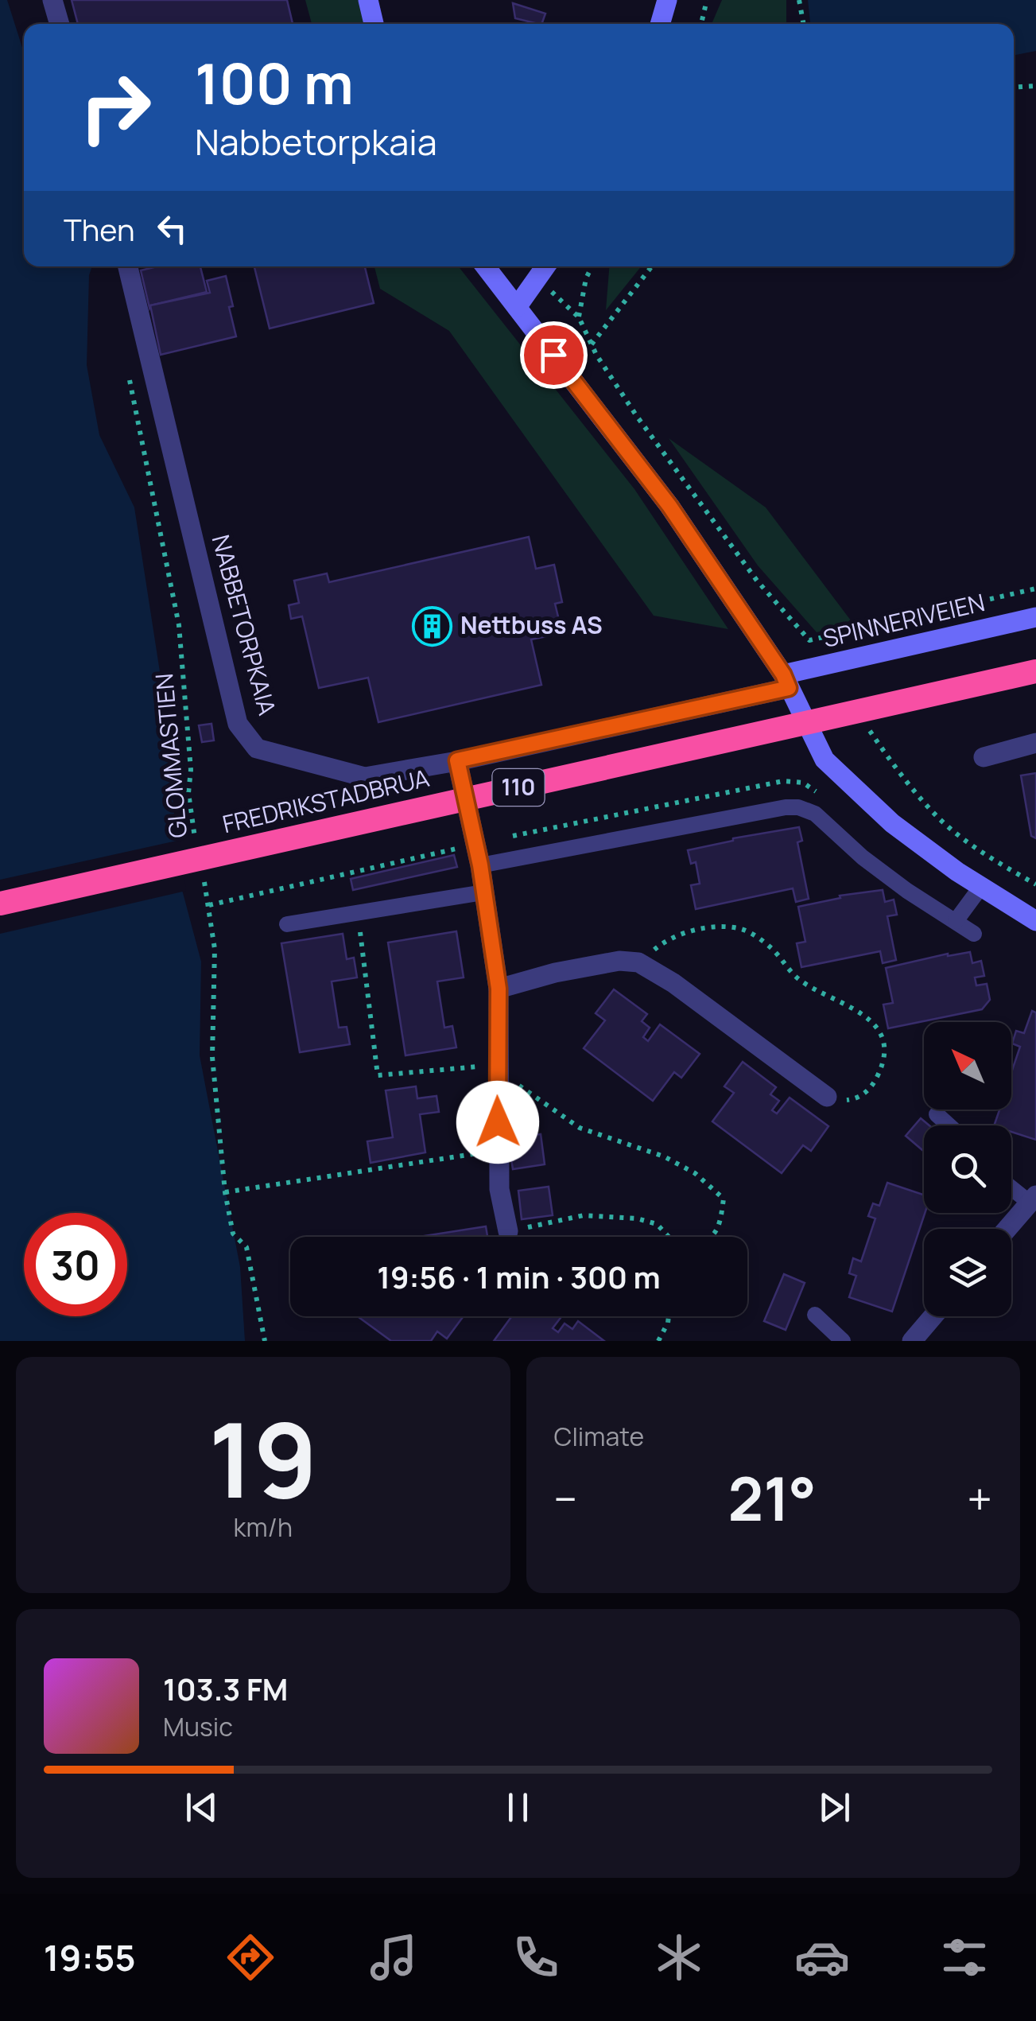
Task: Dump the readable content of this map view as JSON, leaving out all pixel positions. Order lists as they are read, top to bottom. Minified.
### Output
{"streets":{"highway":["110","FREDRIKSTADBRUA"],"main road":["SPINNERIVEIEN"],"street":["NABBETORPKAIA"],"path":["GLOMMASTIEN"]},"crossings":[["SPINNERIVEIEN","NABBETORPKAIA"]],"places":{"building":["Nettbuss AS"]},"north":"top left","page":{"turn":["100 m","Nabbetorpkaia"],"then":"Then","limit":"30","trip":"19:56 · 1 min · 300 m","tile":[["19","km/h"],"Climate"],"heat":["−","21°","+"],"song":["103.3 FM","Music"],"tabs":"19:55"}}
